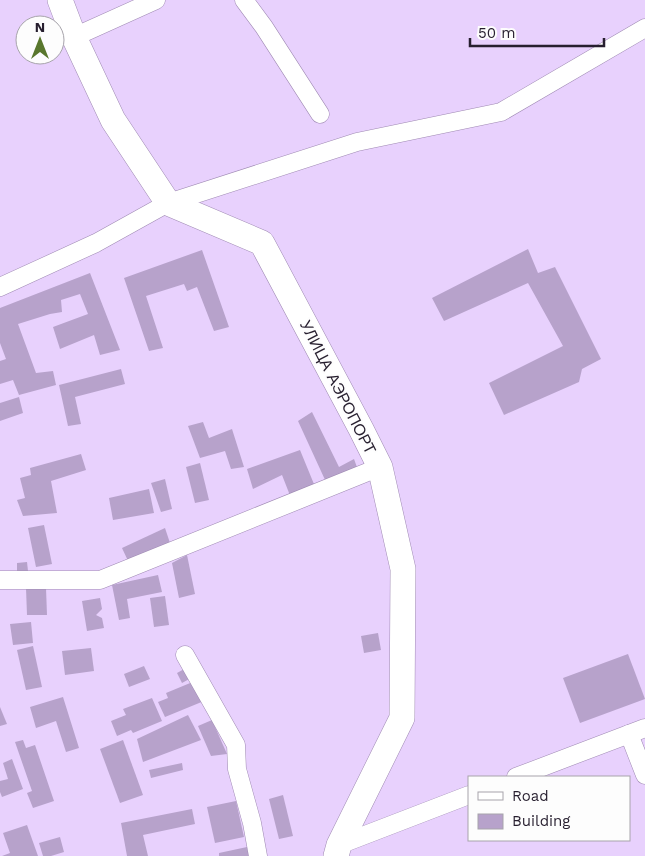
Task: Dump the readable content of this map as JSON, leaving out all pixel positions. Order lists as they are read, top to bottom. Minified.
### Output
{"streets":{"main road":["УЛИЦА АЭРОПОРТ"]},"legend":["Road","Building"],"scale_bar":"50 m","north":"top"}
